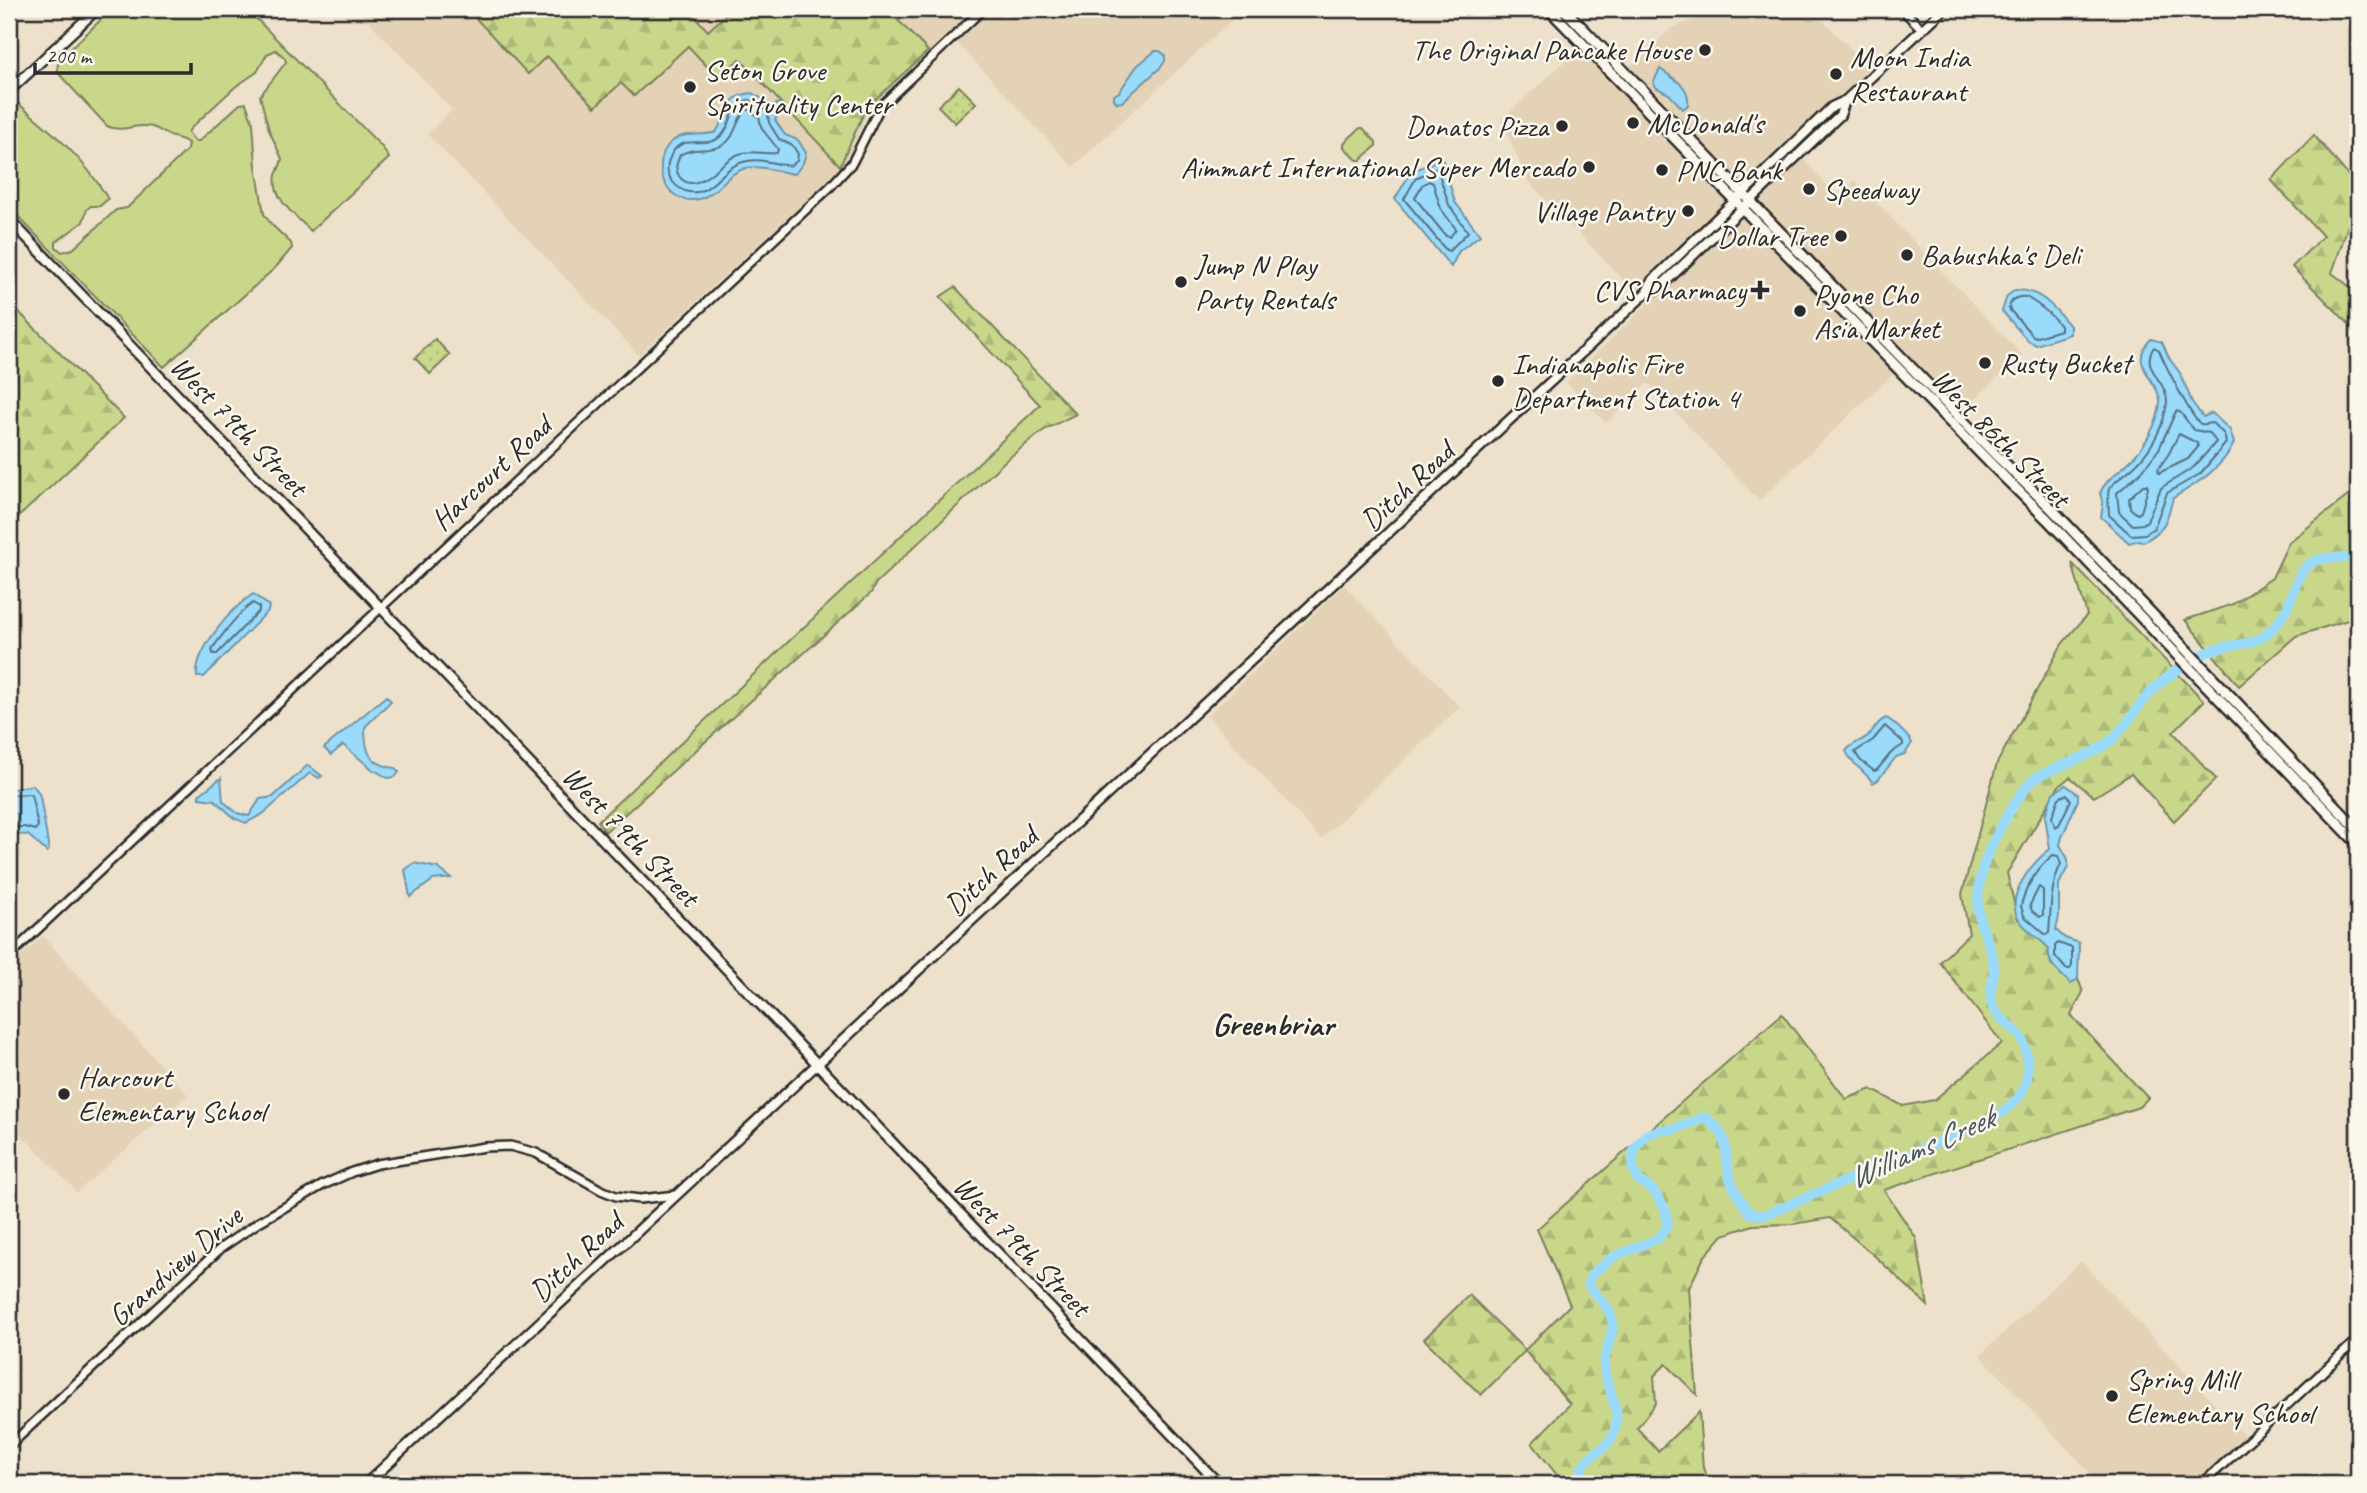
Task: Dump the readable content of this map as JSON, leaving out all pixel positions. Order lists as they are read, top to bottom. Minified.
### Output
{"streets":{"main road":["West 79th Street","West 86th Street","Ditch Road"],"street":["Harcourt Road","Grandview Drive"]},"crossings":[["West 79th Street","Harcourt Road"],["West 79th Street","Ditch Road"],["West 86th Street","Ditch Road"],["Ditch Road","Grandview Drive"]],"districts":["Greenbriar"],"water":["Williams Creek"],"places":{"other":["The Original Pancake House","Moon India Restaurant","Seton Grove Spirituality Center","McDonald's","Donatos Pizza","Aimmart International Super Mercado","PNC Bank","Speedway","Village Pantry","Dollar Tree","Babushka's Deli","Jump N Play Party Rentals","Pyone Cho Asia Market","Rusty Bucket","Indianapolis Fire Department Station 4","Harcourt Elementary School","Spring Mill Elementary School"],"health":["CVS Pharmacy"]},"scale_bar":"200 m"}
